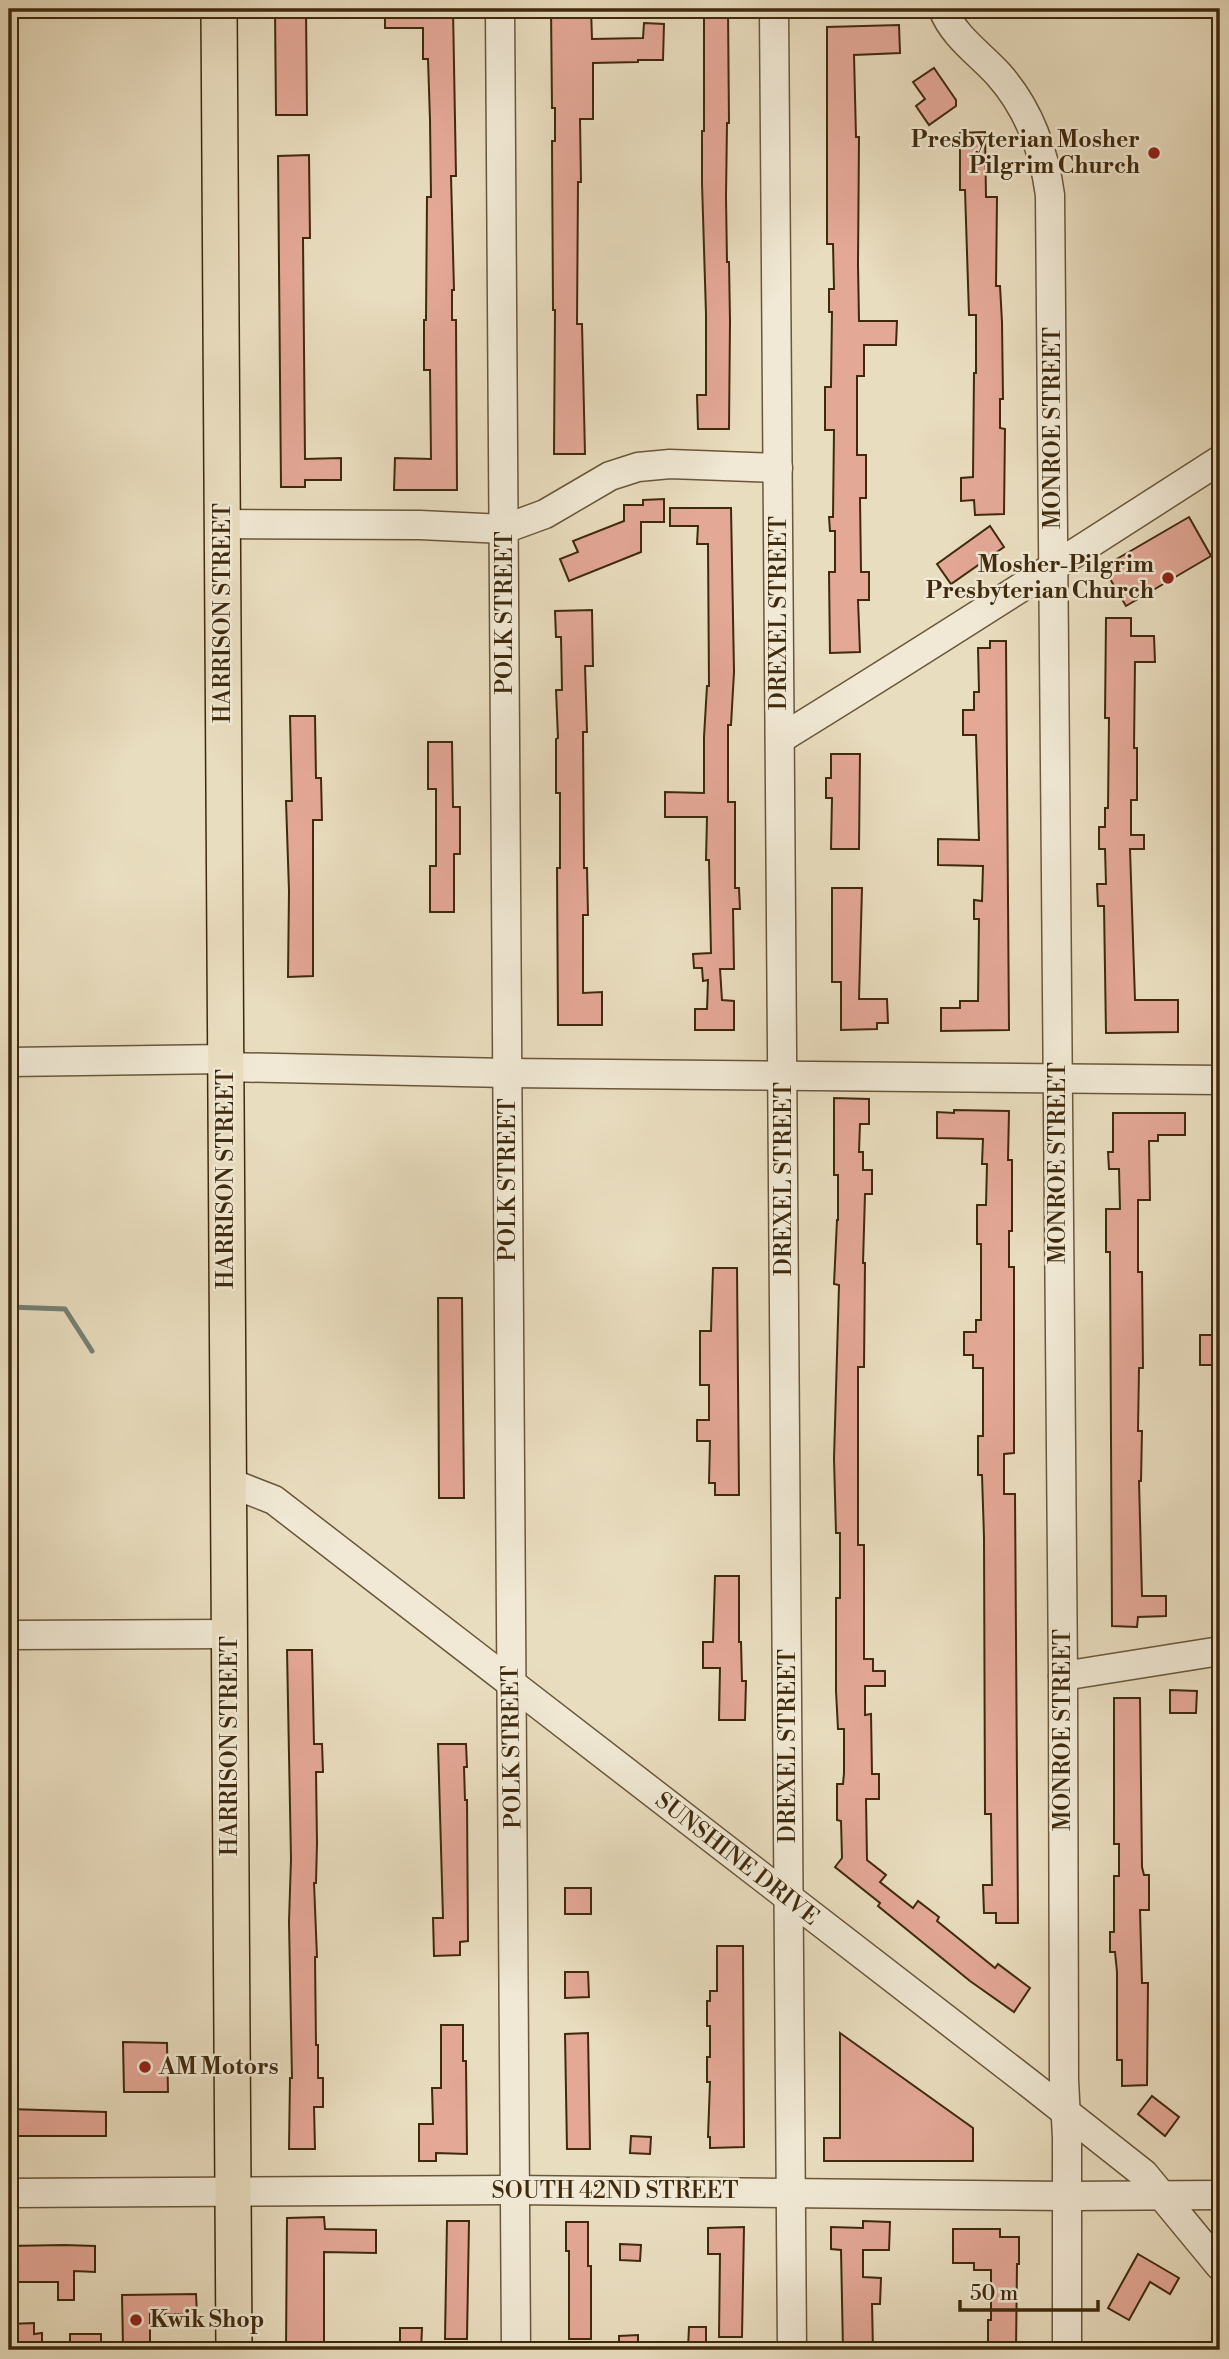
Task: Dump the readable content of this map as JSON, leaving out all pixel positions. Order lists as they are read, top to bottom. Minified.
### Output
{"streets":{"main road":["HARRISON STREET"],"street":["MONROE STREET","POLK STREET","DREXEL STREET","SUNSHINE DRIVE","SOUTH 42ND STREET"]},"crossings":[["MONROE STREET","SUNSHINE DRIVE"],["MONROE STREET","SOUTH 42ND STREET"],["HARRISON STREET","SUNSHINE DRIVE"],["HARRISON STREET","SOUTH 42ND STREET"],["POLK STREET","SUNSHINE DRIVE"],["POLK STREET","SOUTH 42ND STREET"],["DREXEL STREET","SUNSHINE DRIVE"],["DREXEL STREET","SOUTH 42ND STREET"],["SUNSHINE DRIVE","SOUTH 42ND STREET"]],"places":["Presbyterian Mosher Pilgrim Church","Mosher-Pilgrim Presbyterian Church","AM Motors","Kwik Shop"],"scale_bar":"50 m"}
